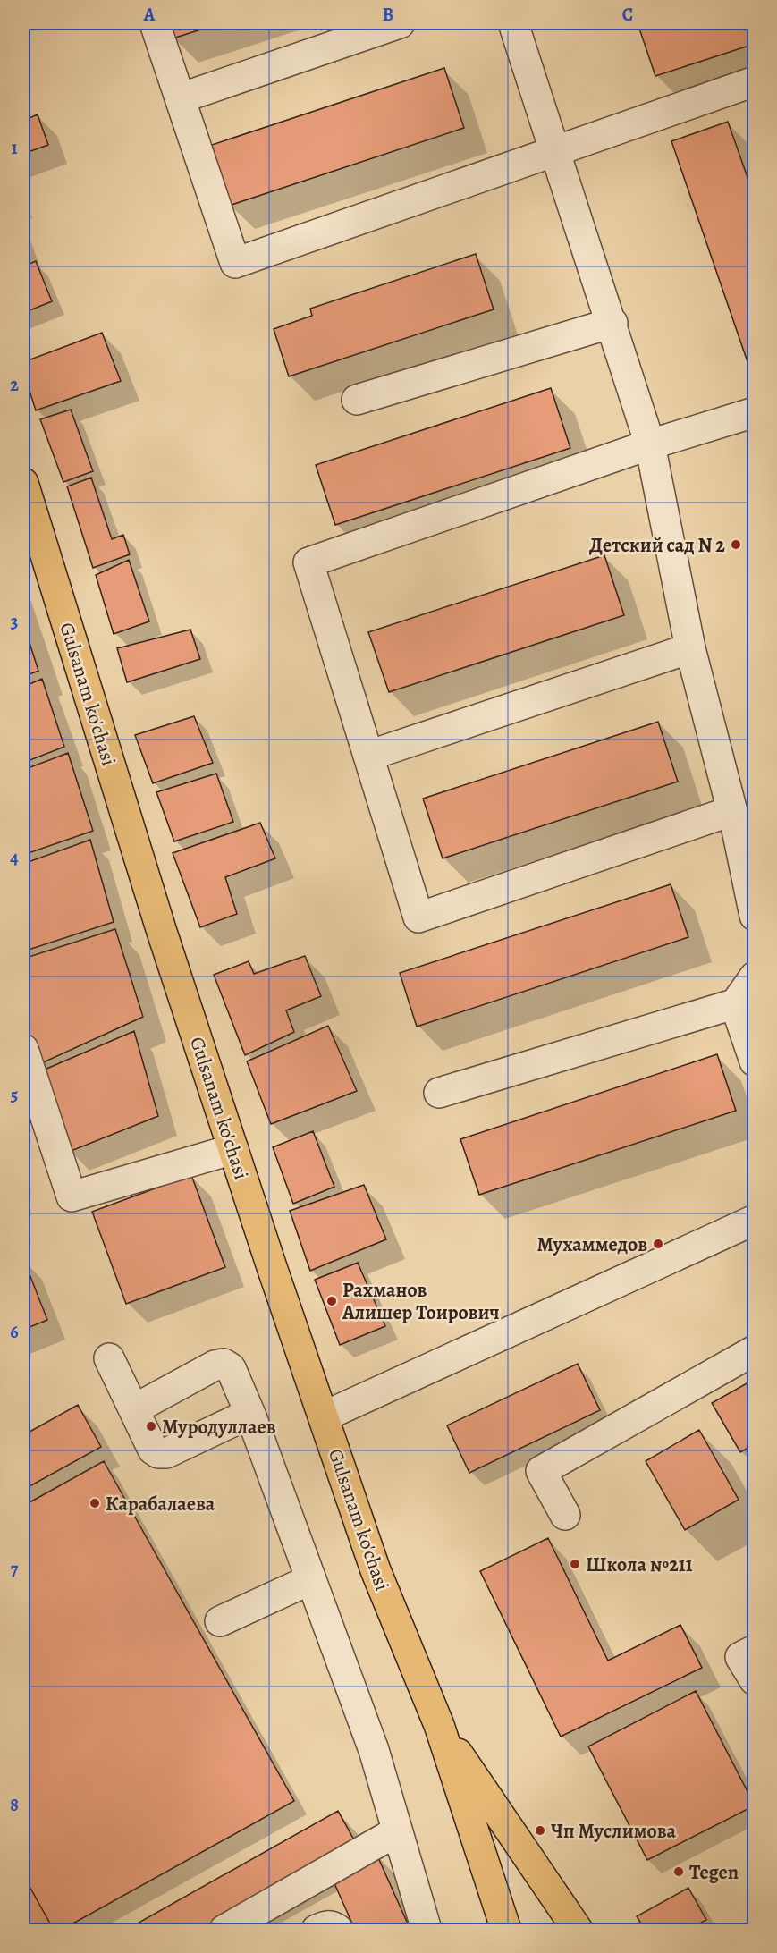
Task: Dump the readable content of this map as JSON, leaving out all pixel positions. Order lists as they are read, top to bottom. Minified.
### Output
{"streets":{"main road":["Gulsanam ko'chasi"]},"places":["Детский сад N 2","Мухаммедов","Рахманов Алишер Тоирович","Муродуллаев","Карабалаева","Школа №211","Чп Муслимова","Tegen"],"grid":{"columns":["A","B","C"],"rows":["1","2","3","4","5","6","7","8"]}}
